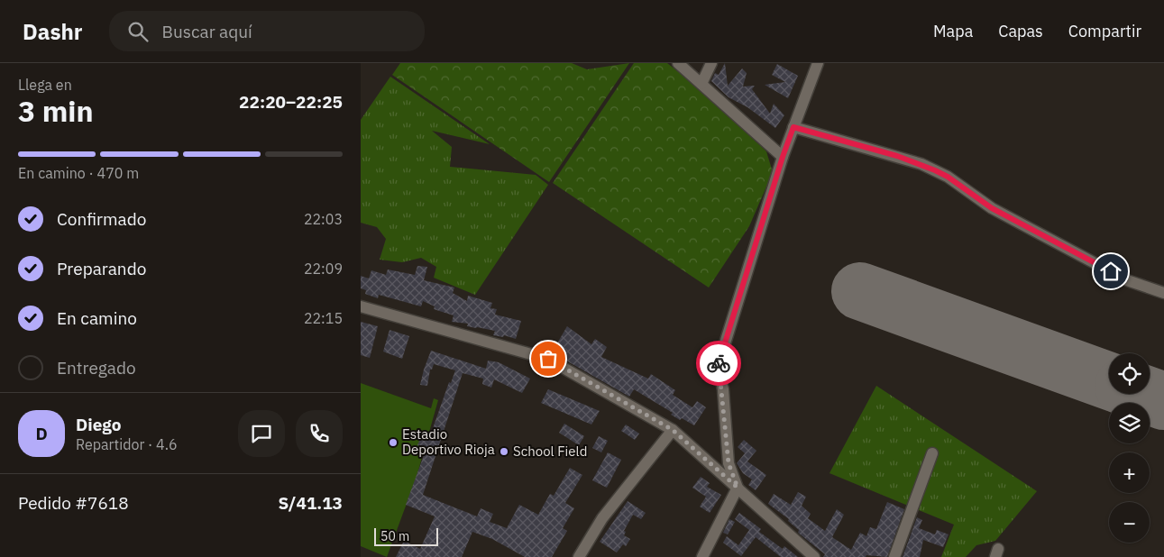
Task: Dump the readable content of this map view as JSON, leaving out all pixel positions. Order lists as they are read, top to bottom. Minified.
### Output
{"places":["Estadio Deportivo Rioja","School Field"],"scale_bar":"50 m","page":{"header":"Dashr","search":"Buscar aquí","nav":["Mapa","Capas","Compartir"],"heading":["3 min","Llega en","22:20–22:25"],"panel":["Diego","Repartidor · 4.6","Pedido #7618","S/41.13"],"bar":"En camino · 470 m","list":[["Confirmado","22:03"],["Preparando","22:09"],["En camino","22:15"],"Entregado"],"map_buttons":["+","−"],"round":"D","scale":"50 m"}}
